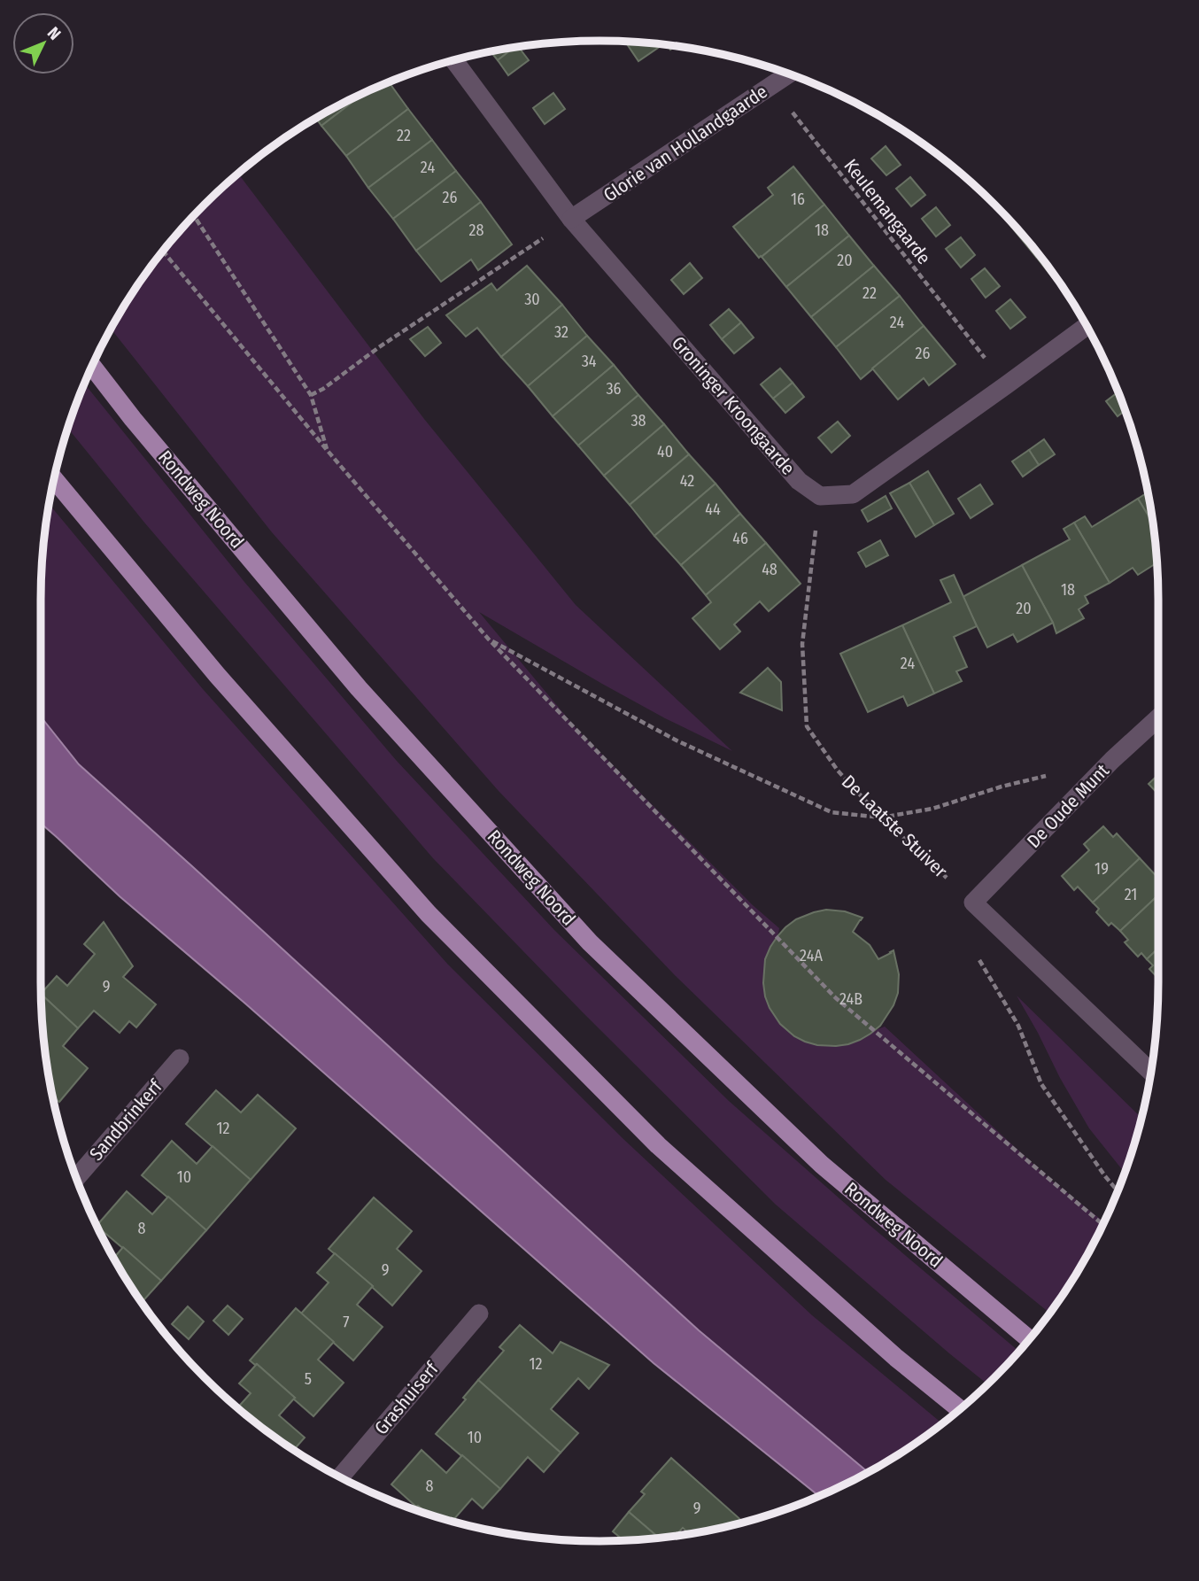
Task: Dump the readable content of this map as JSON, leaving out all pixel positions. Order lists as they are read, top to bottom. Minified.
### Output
{"streets":{"main road":["Rondweg Noord"],"street":["Glorie van Hollandgaarde","Groninger Kroongaarde","De Oude Munt","Sandbrinkerf","Grashuiserf"],"path":["Keulemangaarde","De Laatste Stuiver"]},"crossings":[["Glorie van Hollandgaarde","Keulemangaarde"],["Glorie van Hollandgaarde","Groninger Kroongaarde"],["Groninger Kroongaarde","De Laatste Stuiver"],["De Oude Munt","De Laatste Stuiver"]],"house_numbers":["22","24","26","16","28","18","20","22","30","24","32","26","34","36","38","40","42","44","46","48","18","20","24","19","21","24A","9","24B","12","10","8","9","7","12","5","10","8","9"],"north":"top right"}
